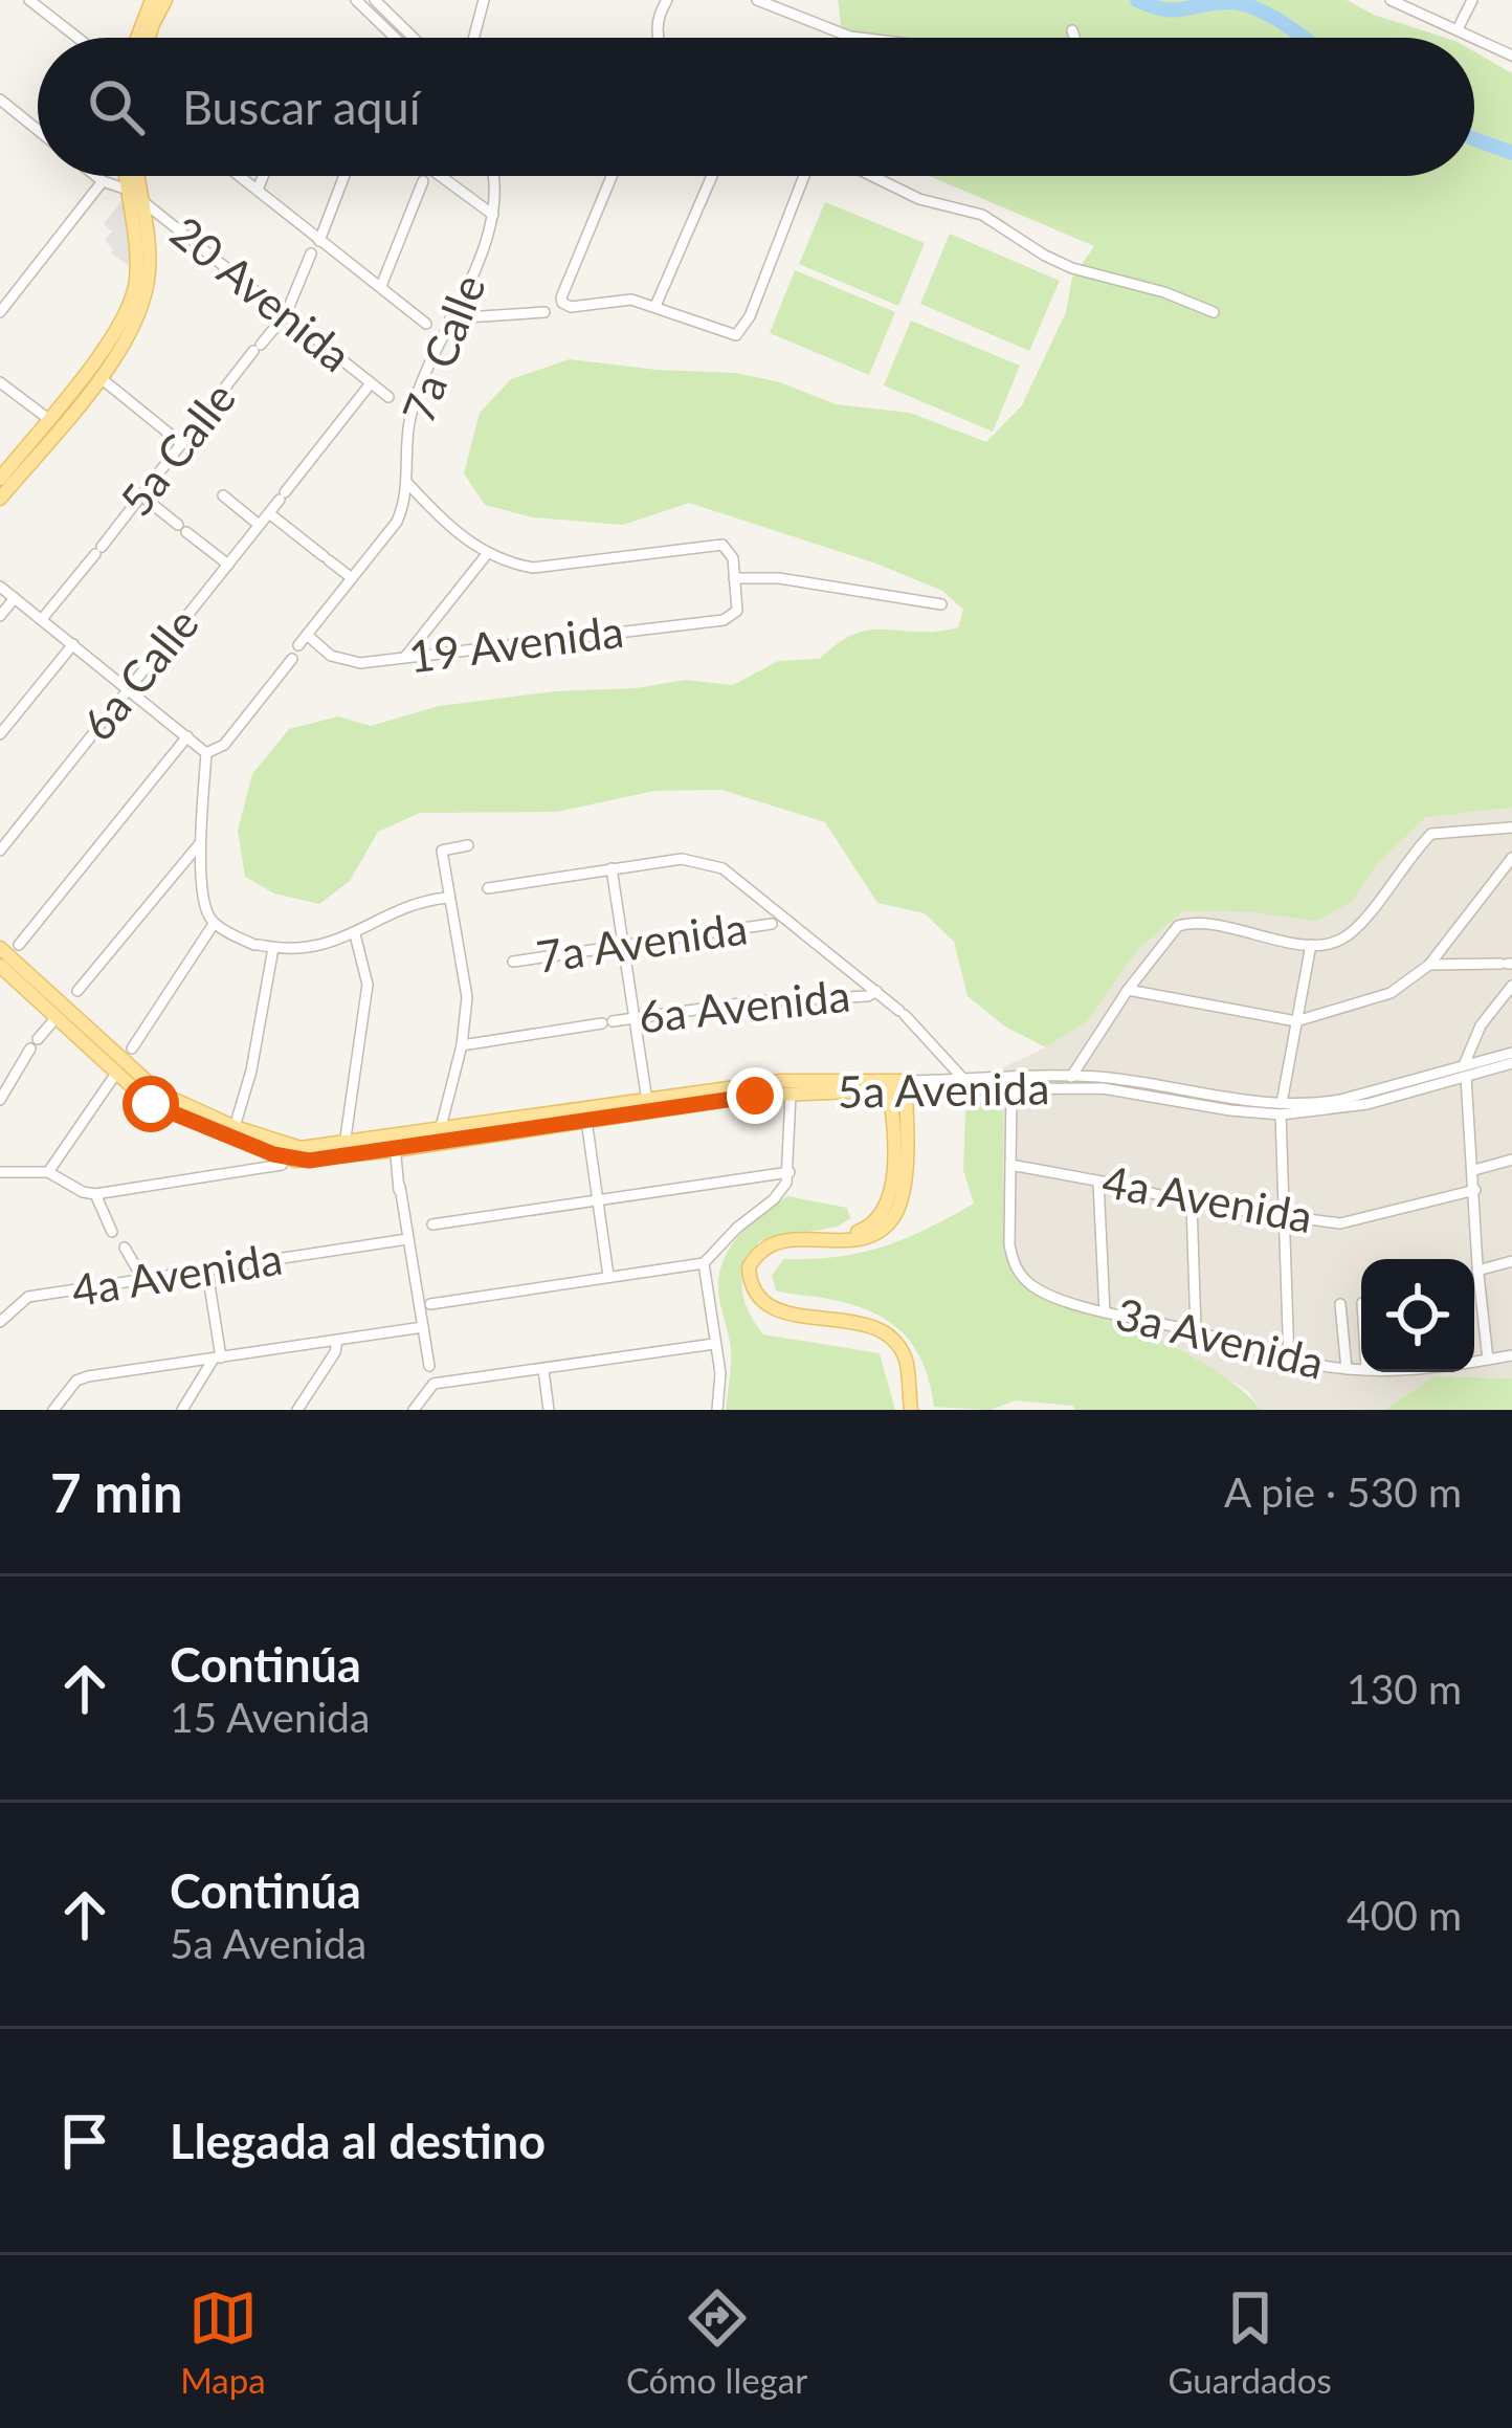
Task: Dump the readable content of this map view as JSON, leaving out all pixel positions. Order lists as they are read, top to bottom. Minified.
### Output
{"streets":{"main road":["5a Avenida"],"street":["20 Avenida","7a Calle","5a Calle","19 Avenida","6a Calle","7a Avenida","6a Avenida","4a Avenida","3a Avenida"]},"crossings":[["20 Avenida","5a Calle"],["20 Avenida","6a Calle"],["7a Calle","19 Avenida"],["4a Avenida","3a Avenida"]],"page":{"search":"Buscar aquí","heading":["7 min","A pie · 530 m"],"list":[["Continúa","15 Avenida","130 m"],["Continúa","5a Avenida","400 m"],"Llegada al destino"],"nav":["Mapa","Cómo llegar","Guardados"]}}
